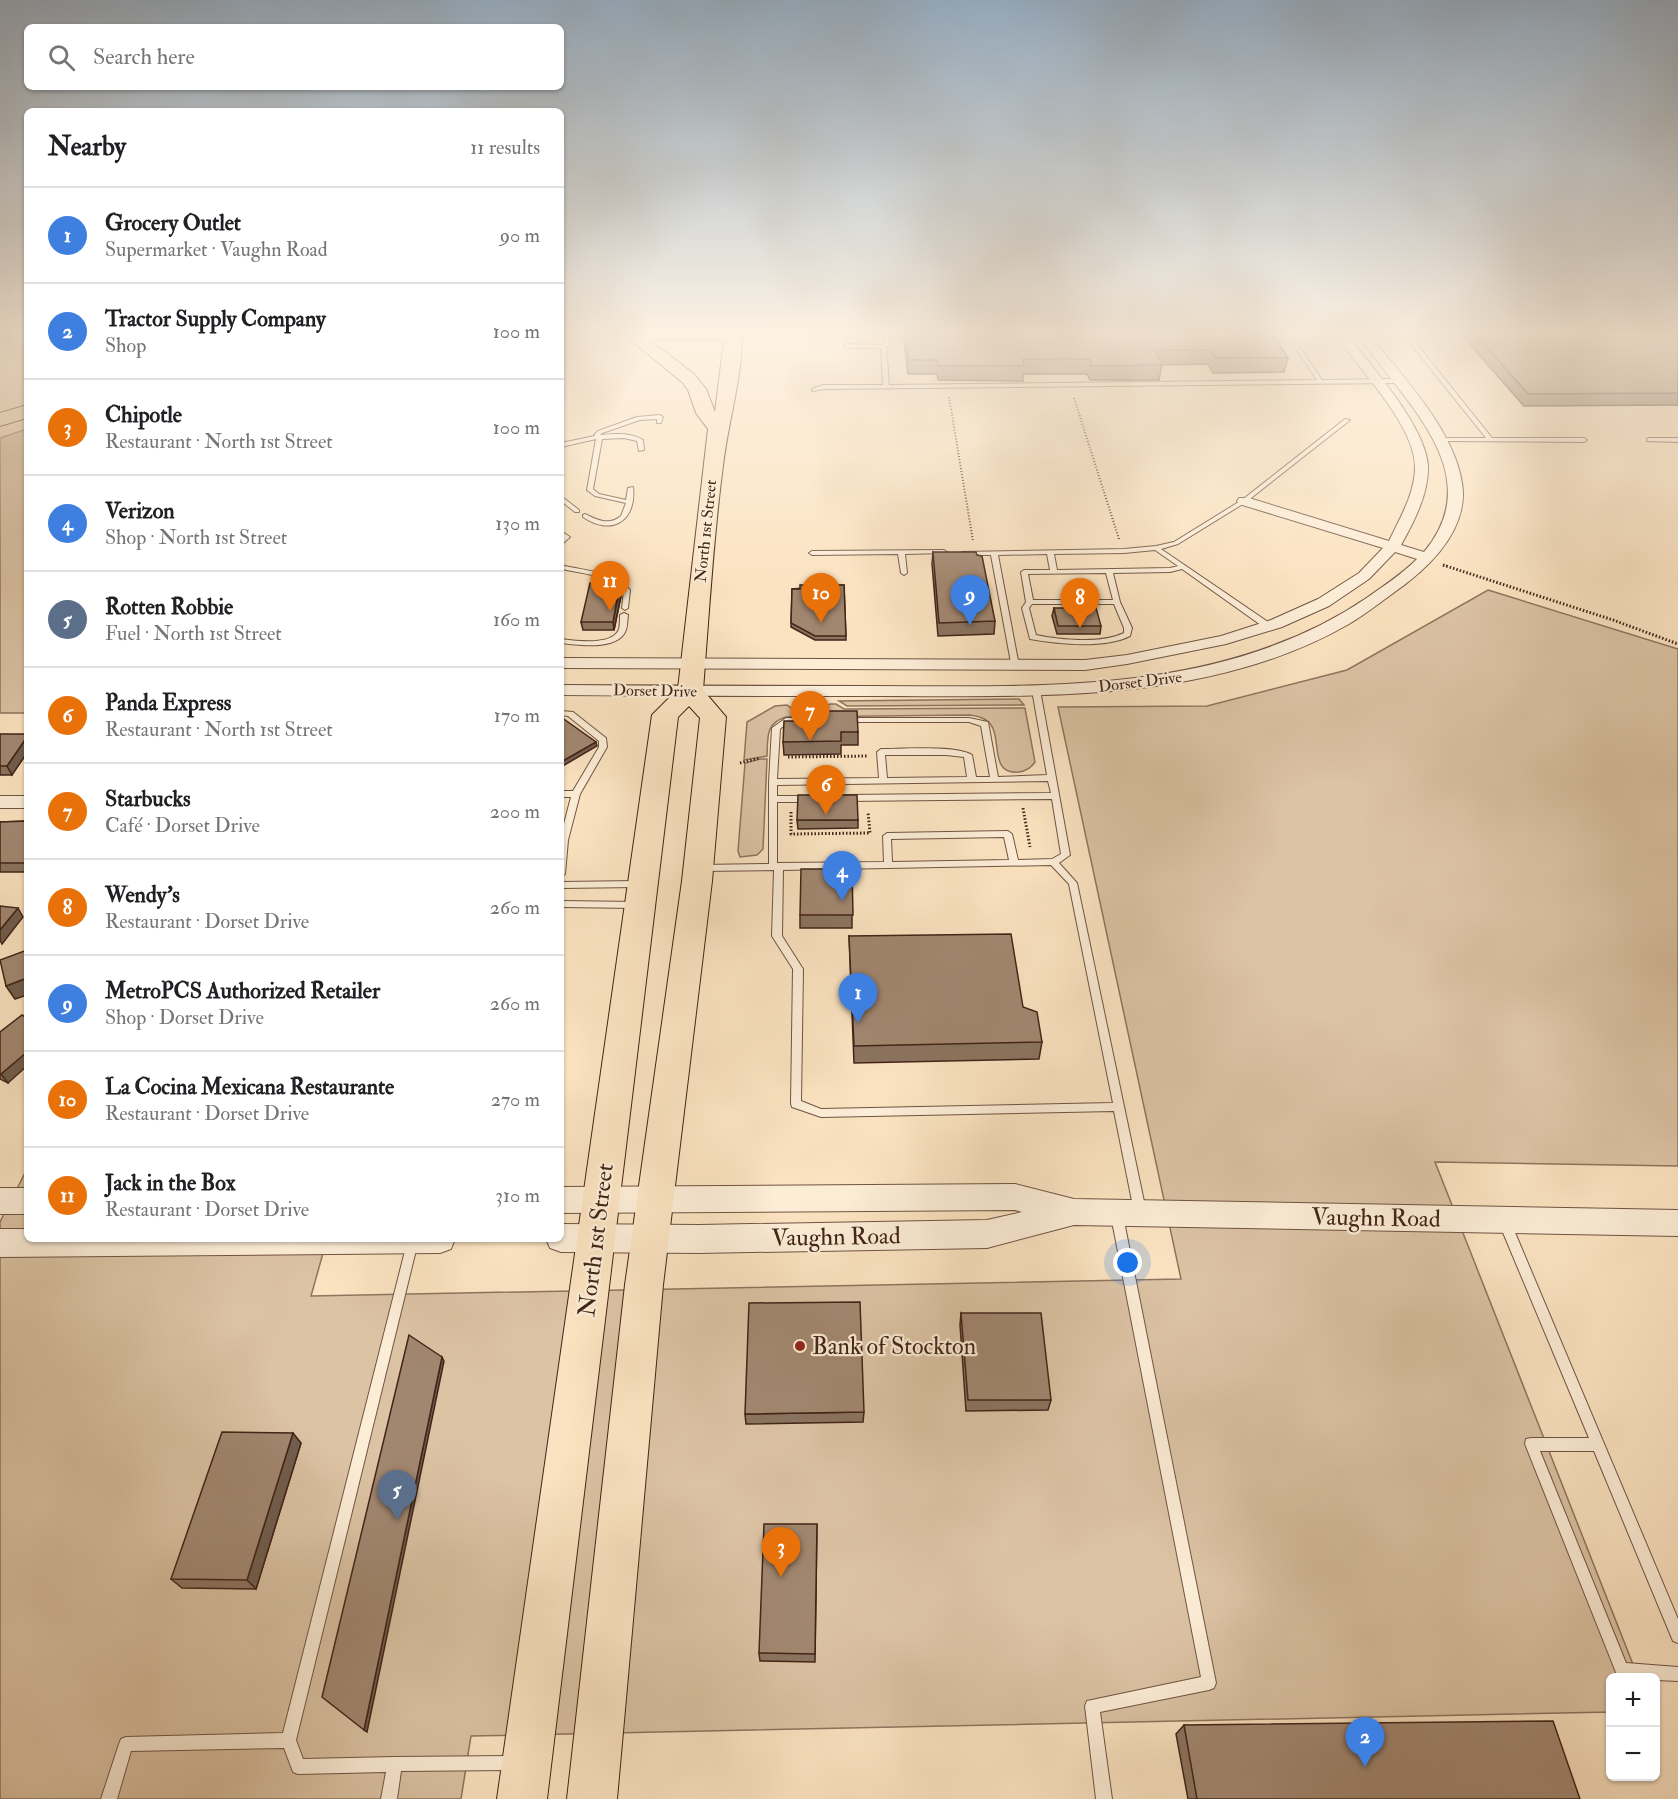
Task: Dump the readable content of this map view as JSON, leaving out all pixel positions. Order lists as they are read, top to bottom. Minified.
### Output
{"streets":{"main road":["North 1st Street"],"street":["Dorset Drive","Vaughn Road"]},"crossings":[["North 1st Street","Dorset Drive"],["North 1st Street","Vaughn Road"]],"places":["Bank of Stockton"],"page":{"search":"Search here","heading":["Nearby","11 results"],"list":[{"mark":"1","name":"Grocery Outlet","note":"Supermarket · Vaughn Road","value":"90 m"},{"mark":"2","name":"Tractor Supply Company","note":"Shop","value":"100 m"},{"mark":"3","name":"Chipotle","note":"Restaurant · North 1st Street","value":"100 m"},{"mark":"4","name":"Verizon","note":"Shop · North 1st Street","value":"130 m"},{"mark":"5","name":"Rotten Robbie","note":"Fuel · North 1st Street","value":"160 m"},{"mark":"6","name":"Panda Express","note":"Restaurant · North 1st Street","value":"170 m"},{"mark":"7","name":"Starbucks","note":"Café · Dorset Drive","value":"200 m"},{"mark":"8","name":"Wendy's","note":"Restaurant · Dorset Drive","value":"260 m"},{"mark":"9","name":"MetroPCS Authorized Retailer","note":"Shop · Dorset Drive","value":"260 m"},{"mark":"10","name":"La Cocina Mexicana Restaurante","note":"Restaurant · Dorset Drive","value":"270 m"},{"mark":"11","name":"Jack in the Box","note":"Restaurant · Dorset Drive","value":"310 m"}],"pins":["11","10","9","8","7","6","4","1","5","3","2"],"map_buttons":["+","−"]}}
